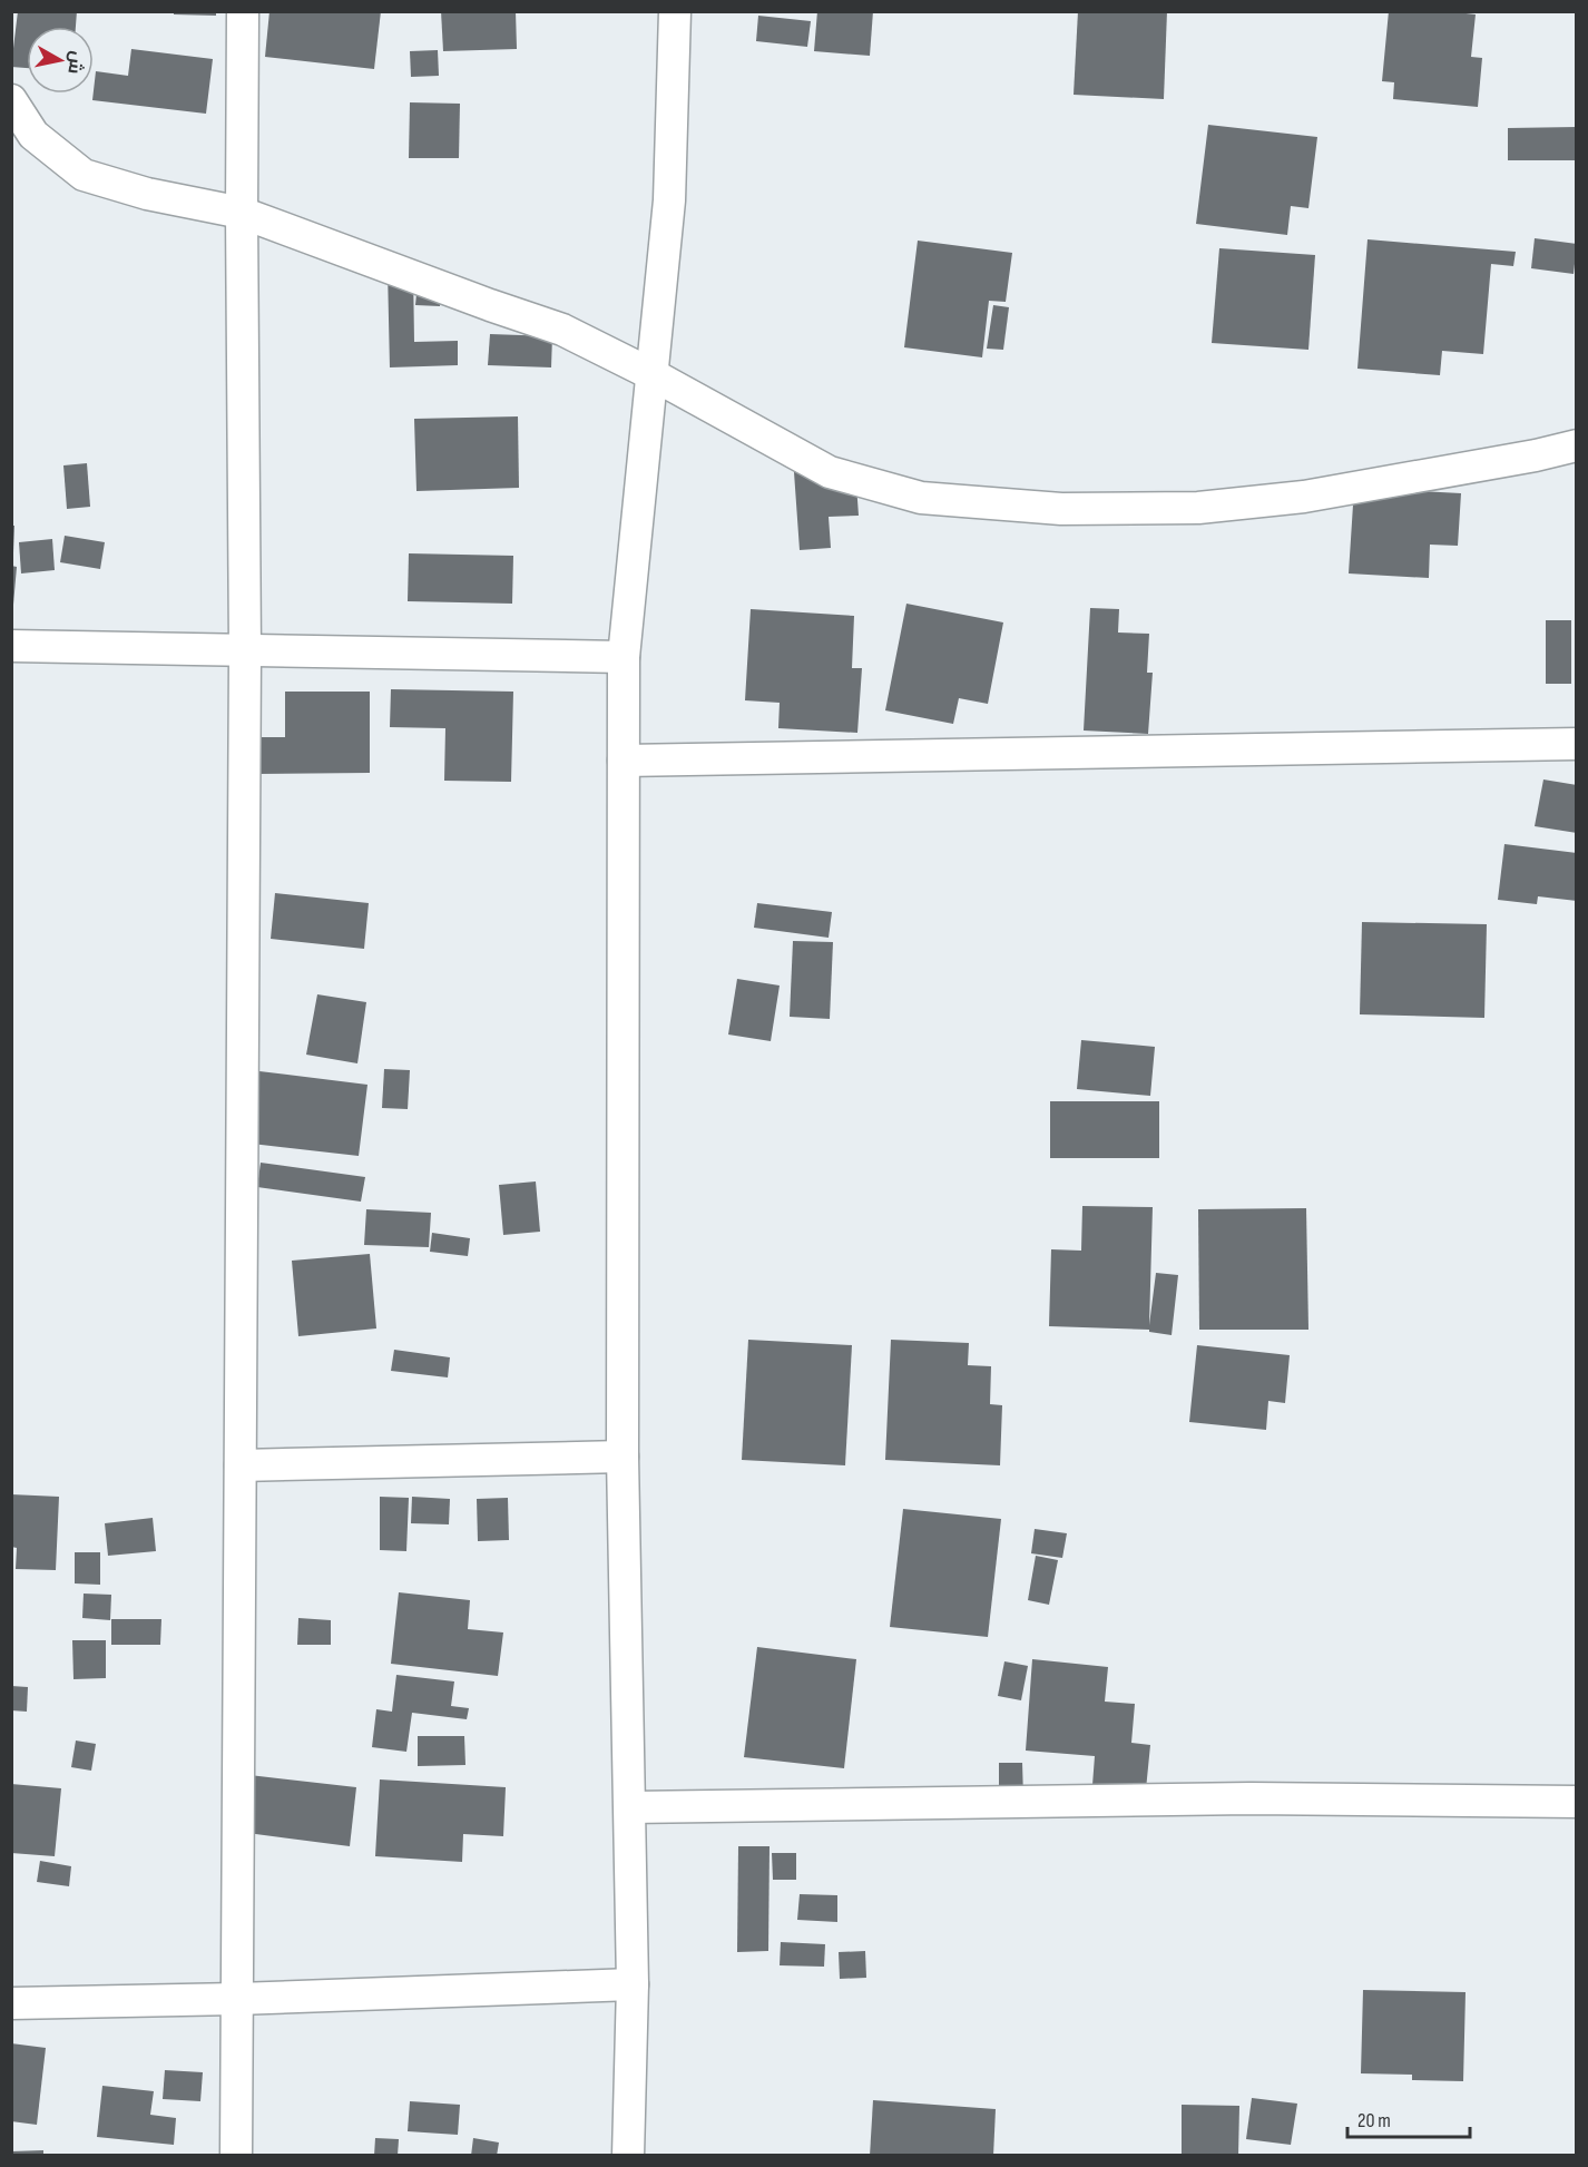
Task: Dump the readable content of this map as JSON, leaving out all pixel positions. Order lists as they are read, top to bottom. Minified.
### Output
{"scale_bar":"20 m","north":"right"}
